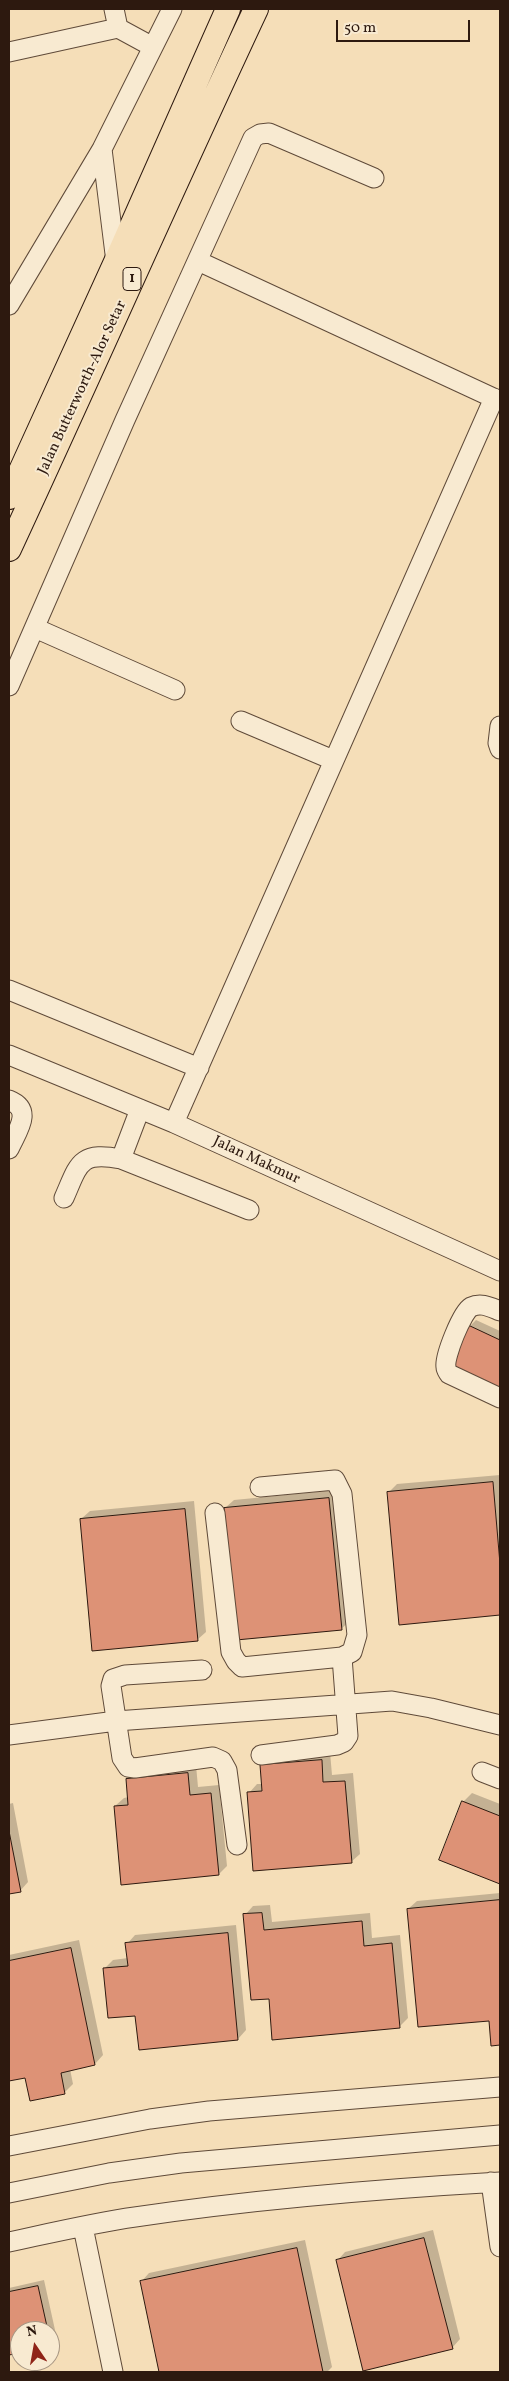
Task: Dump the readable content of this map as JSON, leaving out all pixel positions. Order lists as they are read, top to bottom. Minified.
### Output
{"streets":{"main road":["1","Jalan Butterworth-Alor Setar"],"street":["Jalan Makmur"]},"scale_bar":"50 m","north":"top"}
